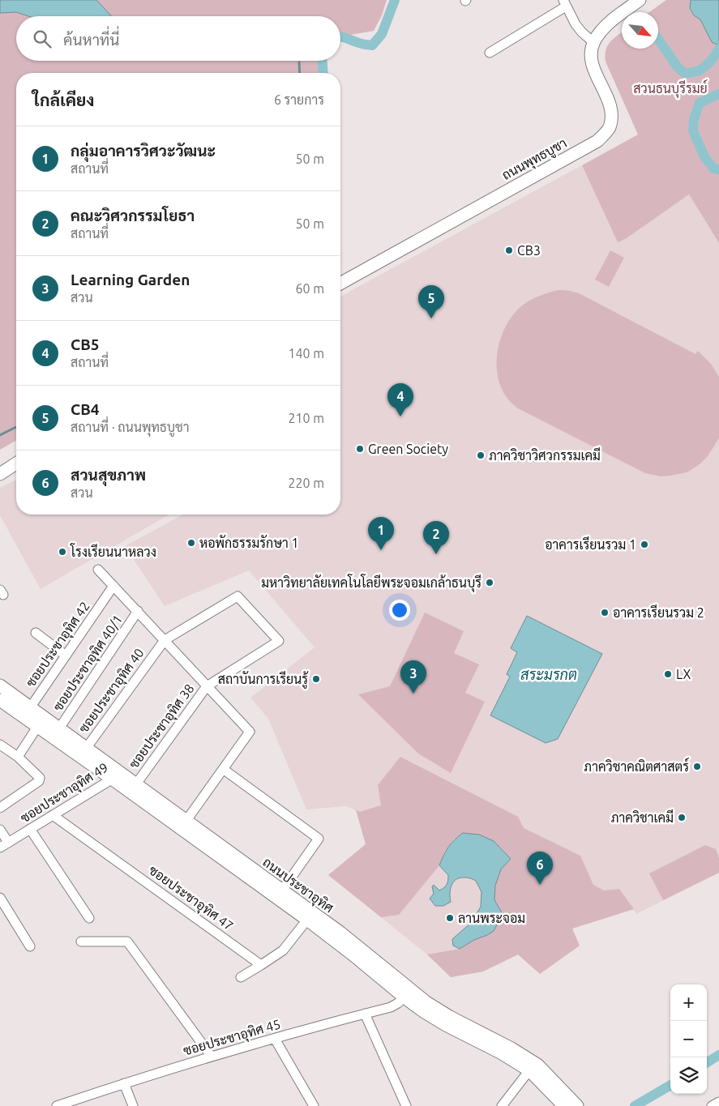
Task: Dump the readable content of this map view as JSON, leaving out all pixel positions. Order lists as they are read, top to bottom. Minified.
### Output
{"streets":{"main road":["ถนนพุทธบูชา","ถนนประชาอุทิศ"],"street":["ซอยประชาอุทิศ 42","ซอยประชาอุทิศ 40/1","ซอยประชาอุทิศ 40","ซอยประชาอุทิศ 38","ซอยประชาอุทิศ 49","ซอยประชาอุทิศ 47","ซอยประชาอุทิศ 45"]},"crossings":[["ซอยประชาอุทิศ 42","ถนนประชาอุทิศ"],["ซอยประชาอุทิศ 40/1","ถนนประชาอุทิศ"],["ซอยประชาอุทิศ 40","ซอยประชาอุทิศ 38"],["ซอยประชาอุทิศ 40","ถนนประชาอุทิศ"],["ซอยประชาอุทิศ 38","ถนนประชาอุทิศ"],["ซอยประชาอุทิศ 49","ถนนประชาอุทิศ"],["ซอยประชาอุทิศ 49","ซอยประชาอุทิศ 47"],["ถนนประชาอุทิศ","ซอยประชาอุทิศ 45"]],"water":["สระมรกต"],"parks":["สวนธนบุรีรมย์"],"places":["CB3","Green Society","ภาควิชาวิศวกรรมเคมี","หอพักธรรมรักษา 1","อาคารเรียนรวม 1","โรงเรียนนาหลวง","มหาวิทยาลัยเทคโนโลยีพระจอมเกล้าธนบุรี","อาคารเรียนรวม 2","LX","สถาบันการเรียนรู้","ภาควิชาคณิตศาสตร์","ภาควิชาเคมี","ลานพระจอม"],"north":"bottom right","page":{"search":"ค้นหาที่นี่","heading":["ใกล้เคียง","6 รายการ"],"list":[{"mark":"1","name":"กลุ่มอาคารวิศวะวัฒนะ","note":"สถานที่","value":"50 m"},{"mark":"2","name":"คณะวิศวกรรมโยธา","note":"สถานที่","value":"50 m"},{"mark":"3","name":"Learning Garden","note":"สวน","value":"60 m"},{"mark":"4","name":"CB5","note":"สถานที่","value":"140 m"},{"mark":"5","name":"CB4","note":"สถานที่ · ถนนพุทธบูชา","value":"210 m"},{"mark":"6","name":"สวนสุขภาพ","note":"สวน","value":"220 m"}],"pins":["5","4","1","2","3","6"],"map_buttons":["+","−"]}}
